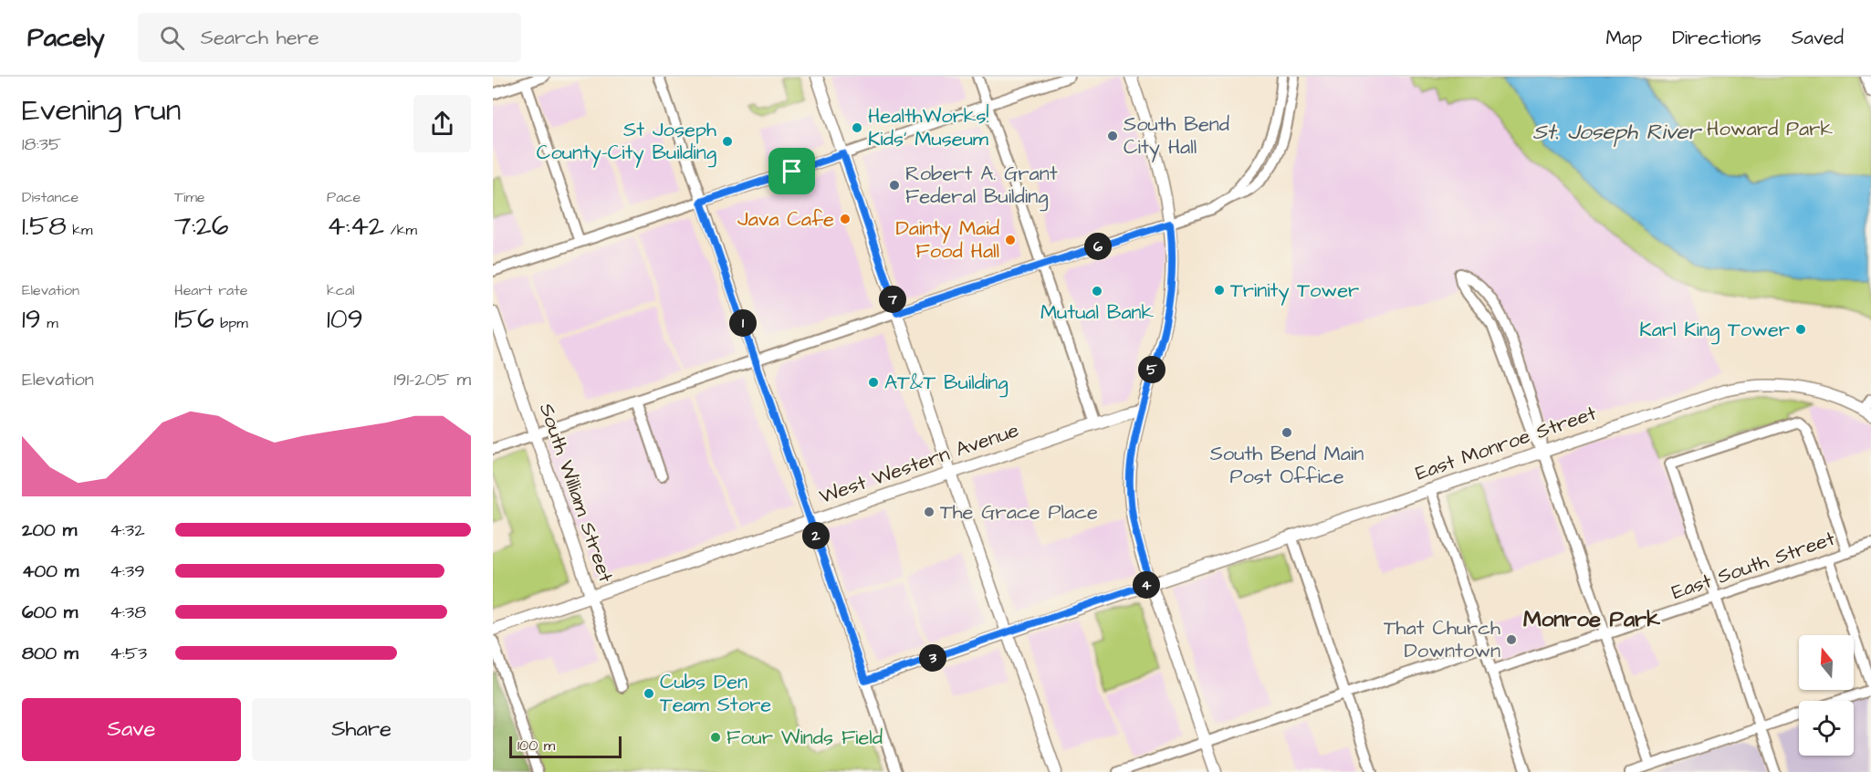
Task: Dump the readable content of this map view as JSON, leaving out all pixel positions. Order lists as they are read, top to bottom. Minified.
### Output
{"streets":{"main road":["East Monroe Street","West Western Avenue","South William Street"],"street":["East South Street"]},"crossings":[["West Western Avenue","South William Street"]],"districts":["Monroe Park"],"water":["St. Joseph River"],"parks":["Howard Park"],"places":["HealthWorks! Kids' Museum","South Bend City Hall","St Joseph County-City Building","Robert A. Grant Federal Building","Java Cafe","Dainty Maid Food Hall","Trinity Tower","Mutual Bank","Karl King Tower","AT&T Building","South Bend Main Post Office","The Grace Place","That Church Downtown","Cubs Den Team Store","Four Winds Field"],"scale_bar":"100 m","north":"top","page":{"header":"Pacely","search":"Search here","nav":["Map","Directions","Saved"],"heading":["Evening run","18:35"],"stats":[["Distance","1.58 km"],["Time","7:26"],["Pace","4:42 /km"],["Elevation","19 m"],["Heart rate","156 bpm"],["kcal","109"]],"pins":["6","7","1","5","2","4","3"],"chart":["Elevation","191–205 m"],"list":[{"name":"200 m","note":"4:32"},{"name":"400 m","note":"4:39"},{"name":"600 m","note":"4:38"},{"name":"800 m","note":"4:53"}],"buttons":["Save","Share"],"scale":"100 m"}}
